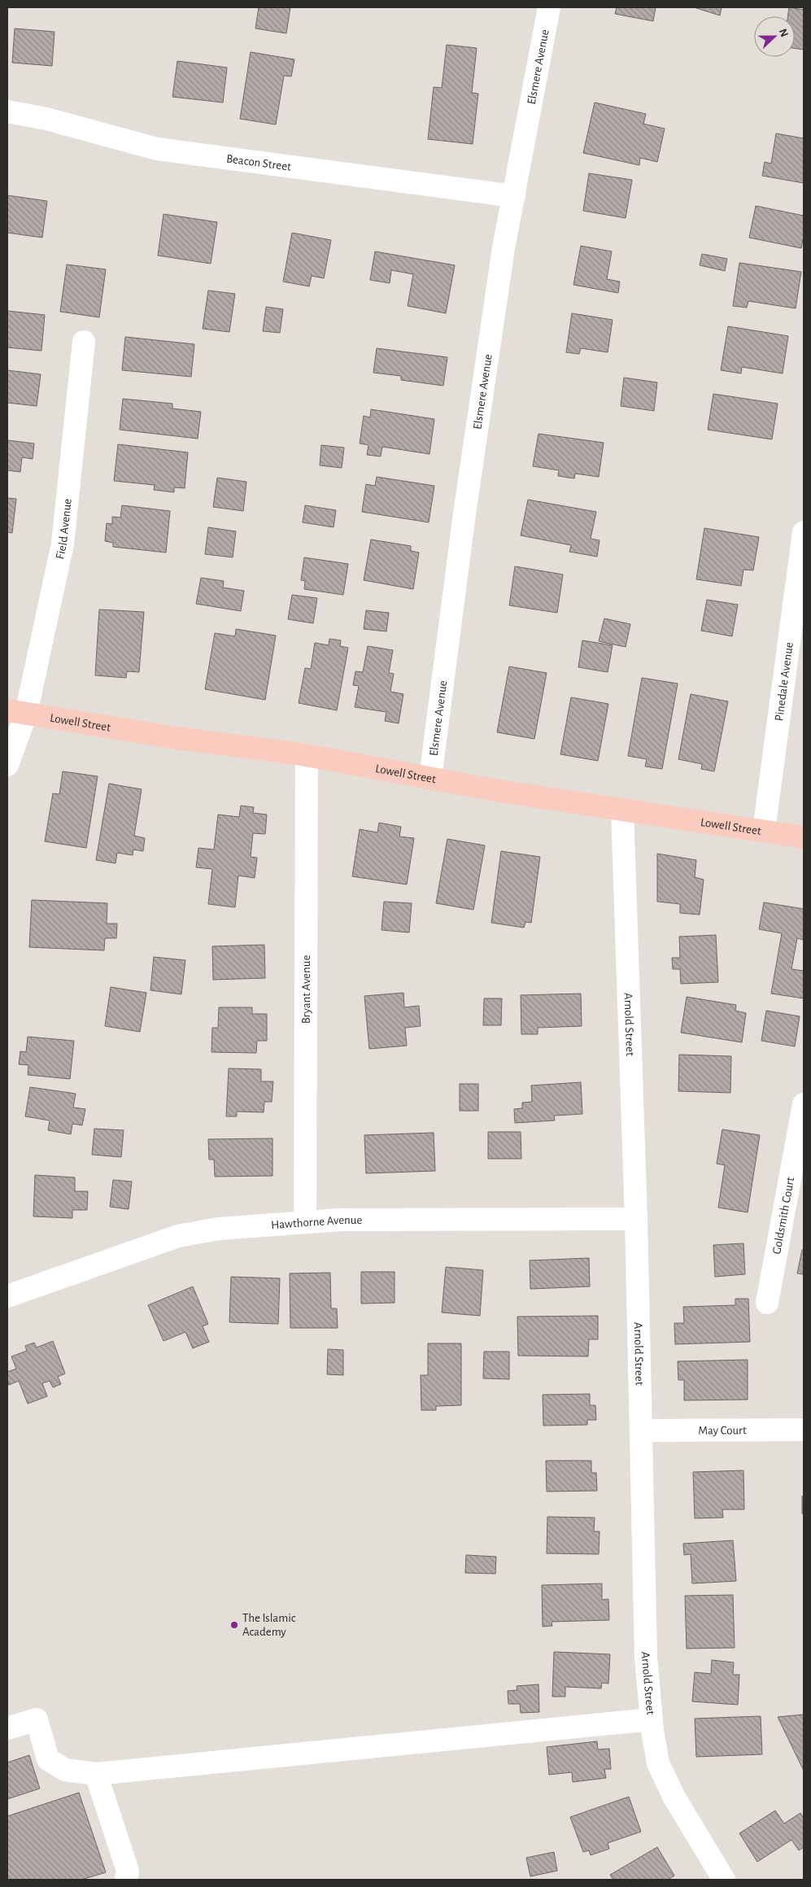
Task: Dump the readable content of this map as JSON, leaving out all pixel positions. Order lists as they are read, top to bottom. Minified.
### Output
{"streets":{"main road":["Lowell Street"],"street":["Elsmere Avenue","Beacon Street","Field Avenue","Pinedale Avenue","Bryant Avenue","Arnold Street","Goldsmith Court","Hawthorne Avenue","May Court"]},"crossings":[["Elsmere Avenue","Beacon Street"],["Elsmere Avenue","Lowell Street"],["Field Avenue","Lowell Street"],["Pinedale Avenue","Lowell Street"],["Lowell Street","Bryant Avenue"],["Lowell Street","Arnold Street"],["Bryant Avenue","Hawthorne Avenue"],["Arnold Street","Hawthorne Avenue"],["Arnold Street","May Court"]],"places":["The Islamic Academy"],"north":"right"}
